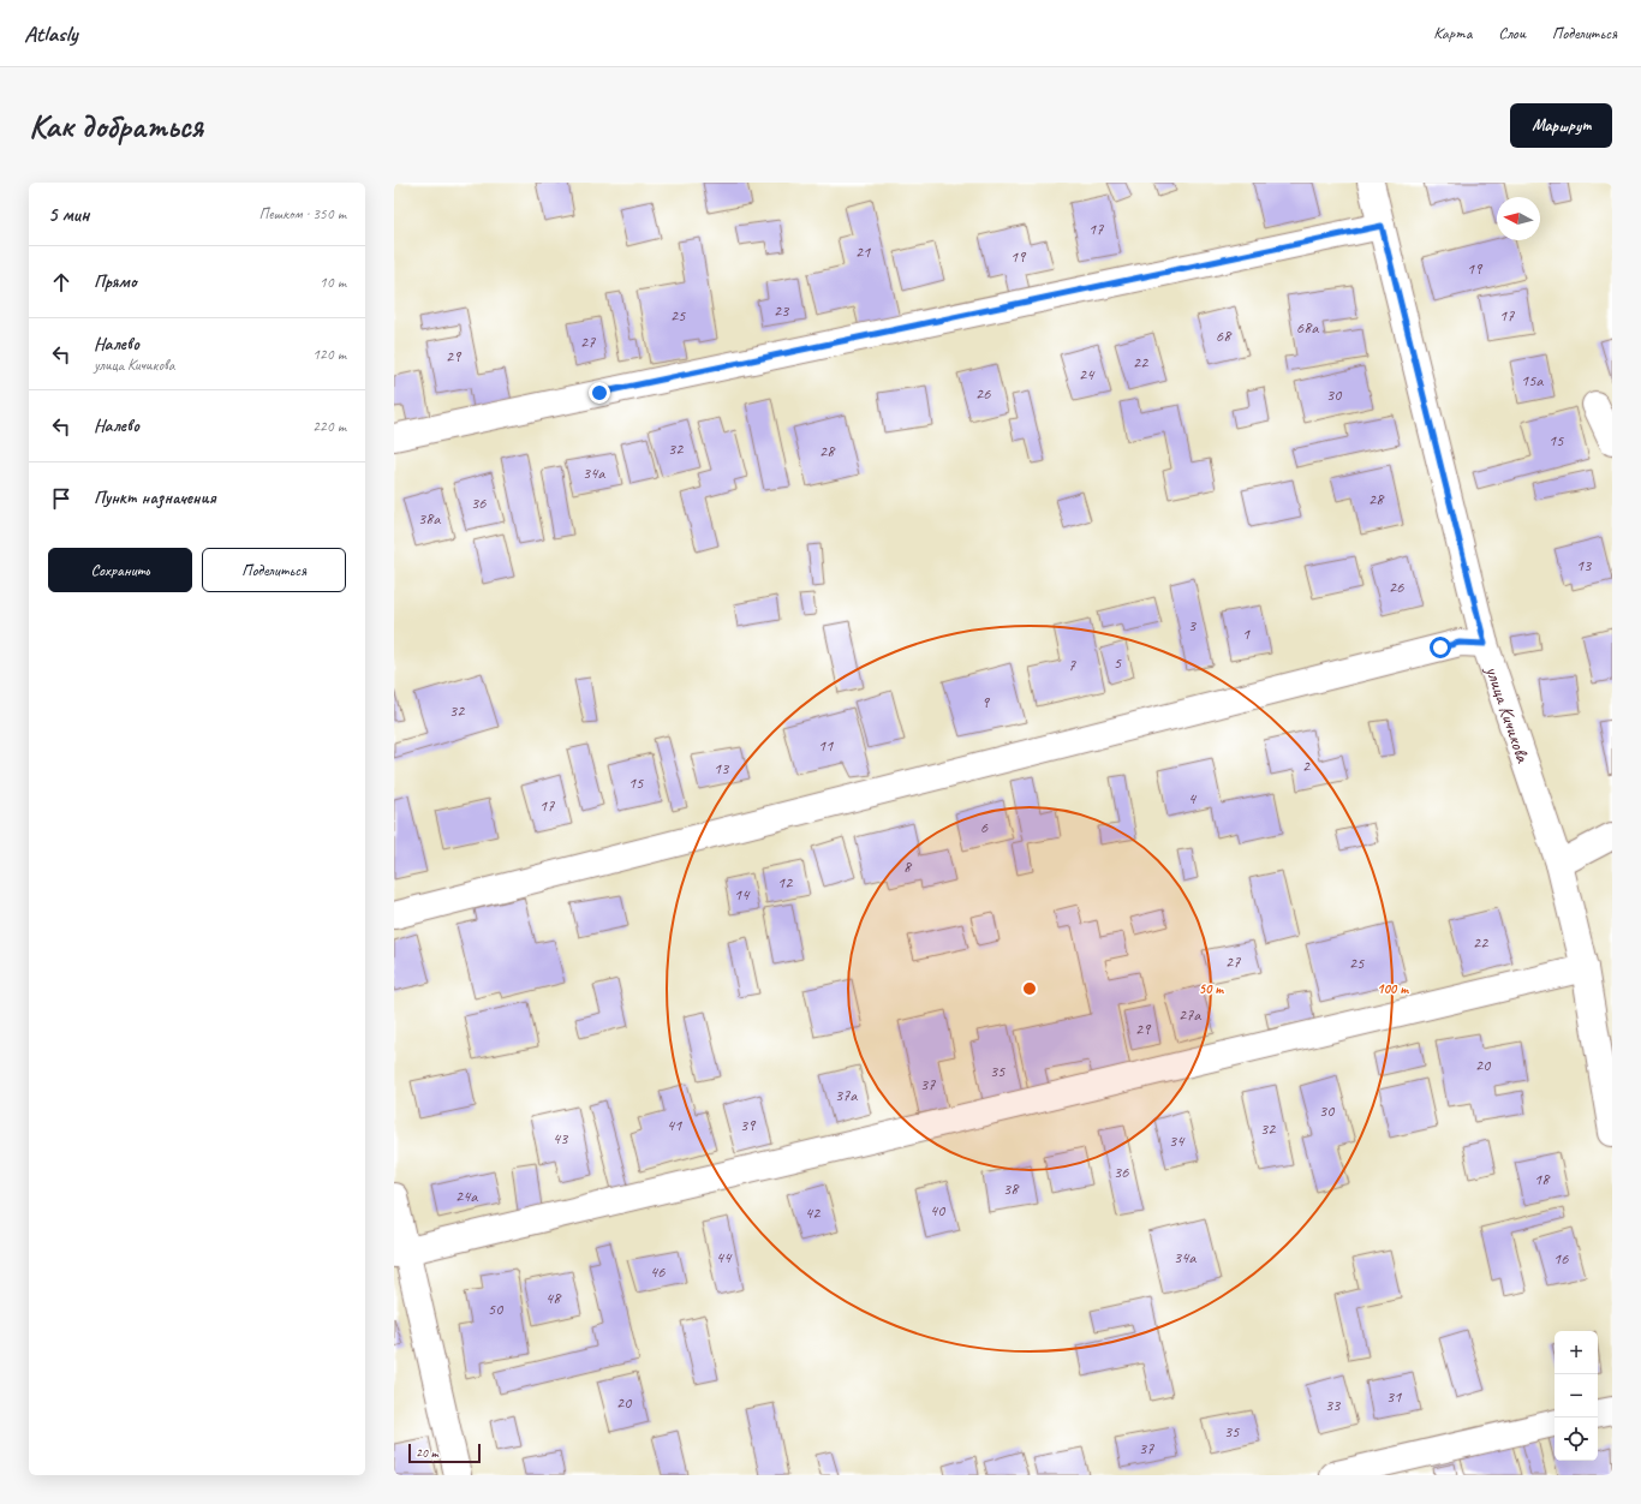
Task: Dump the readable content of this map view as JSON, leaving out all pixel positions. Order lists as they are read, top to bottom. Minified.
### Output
{"streets":{"street":["улица Кичикова"]},"house_numbers":["17","21","19","19","23","25","17","68а","68","27","29","22","24","15а","26","30","15","32","28","34а","28","36","38а","13","26","3","1","5","7","9","32","11","2","13","15","4","17","6","8","12","14","22","27","25","27а","29","20","35","37","37а","30","41","39","32","43","34","36","18","38","24а","40","42","44","34а","16","46","48","50","31","20","33","35","37"],"scale_bar":"20 m","north":"left","page":{"header":"Atlasly","nav":["Карта","Слои","Поделиться"],"buttons":["Маршрут",["Сохранить","Поделиться"]],"title":"Как добраться","heading":["5 мин","Пешком · 350 m"],"list":[["Прямо","10 m"],["Налево","улица Кичикова","120 m"],["Налево","220 m"],"Пункт назначения"],"map_buttons":["+","−"],"scale":"20 m"},"rings":["50 m","100 m"]}
